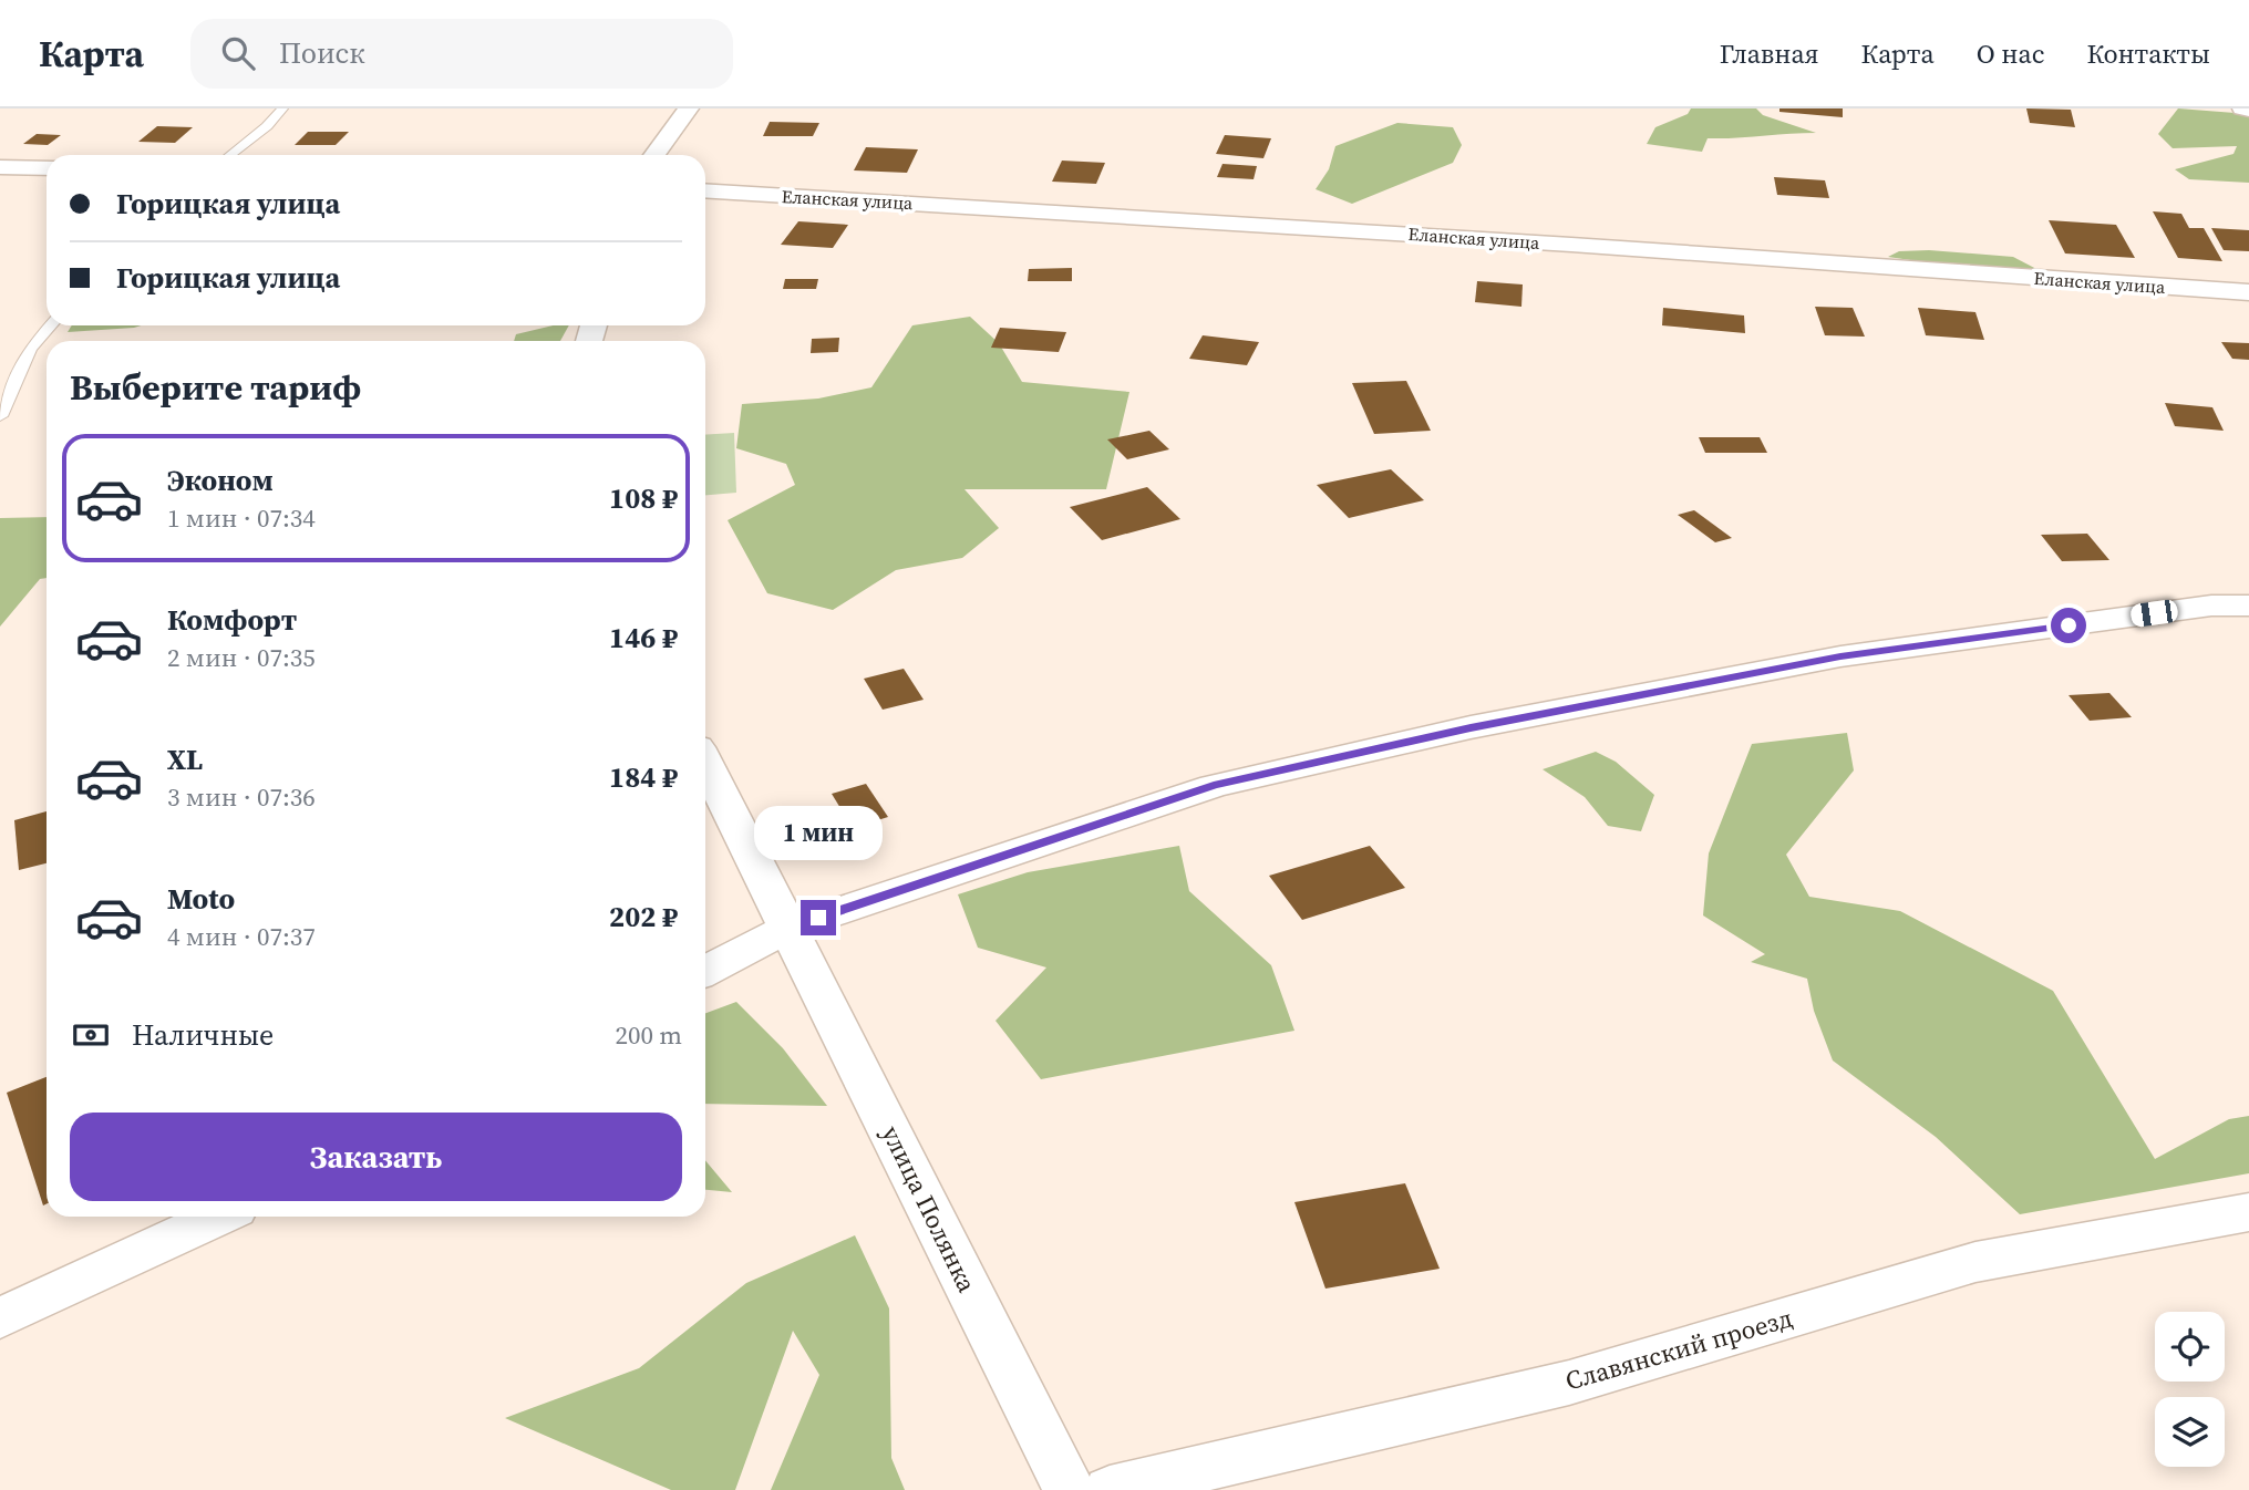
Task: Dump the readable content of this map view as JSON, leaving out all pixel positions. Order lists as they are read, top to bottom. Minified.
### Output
{"streets":{"street":["Еланская улица","улица Полянка","Славянский проезд"]},"page":{"header":"Карта","search":"Поиск","nav":["Главная","Карта","О нас","Контакты"],"banner":["Горицкая улица","Горицкая улица"],"heading":"Выберите тариф","list":[{"name":"Эконом","note":"1 мин · 07:34","value":"108 ₽"},{"name":"Комфорт","note":"2 мин · 07:35","value":"146 ₽"},{"name":"XL","note":"3 мин · 07:36","value":"184 ₽"},{"name":"Moto","note":"4 мин · 07:37","value":"202 ₽"}],"bubble":"1 мин","pay":["Наличные","200 m"],"buttons":"Заказать"}}
